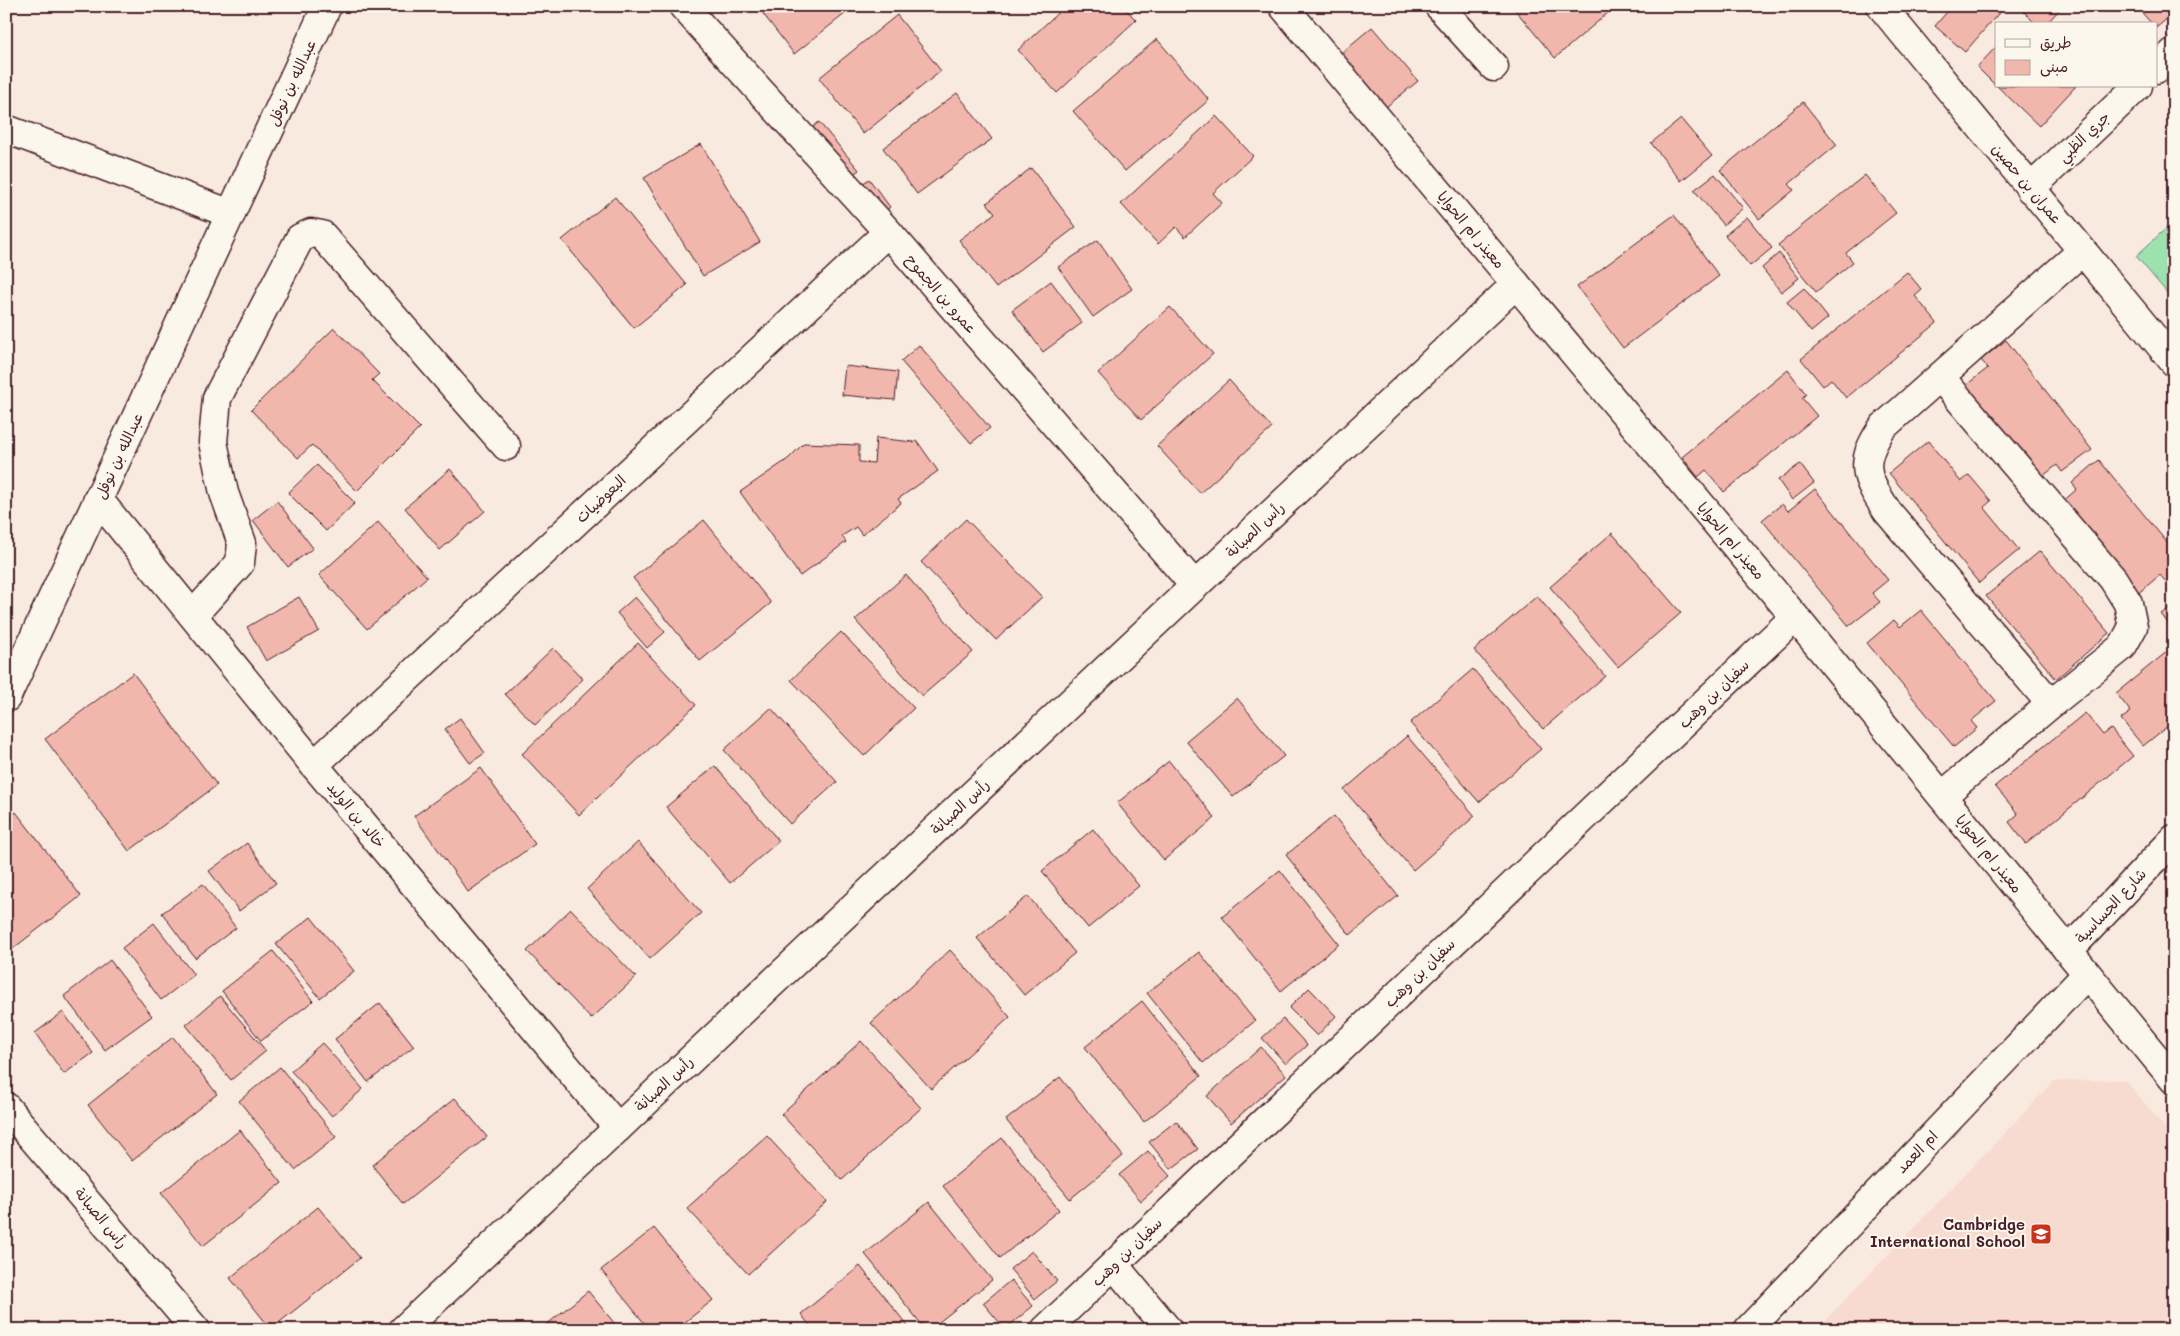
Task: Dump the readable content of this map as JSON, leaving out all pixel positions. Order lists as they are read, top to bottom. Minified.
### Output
{"streets":{"street":["عبدالله بن نوفل","جري الظبي","عمران بن حصين","معيذر ام الحوايا","عمرو بن الجموح","البعوضيات","رأس الصبانة","سفيان بن وهب","خالد بن الوليد","شارع الجساسية","ام العمد"]},"crossings":[["عبدالله بن نوفل","خالد بن الوليد"],["جري الظبي","عمران بن حصين"],["معيذر ام الحوايا","رأس الصبانة"],["معيذر ام الحوايا","سفيان بن وهب"],["معيذر ام الحوايا","شارع الجساسية"],["معيذر ام الحوايا","ام العمد"],["عمرو بن الجموح","البعوضيات"],["عمرو بن الجموح","رأس الصبانة"],["البعوضيات","خالد بن الوليد"],["رأس الصبانة","خالد بن الوليد"]],"places":{"school or university":["Cambridge International School"]},"legend":["طريق","مبنى"]}
